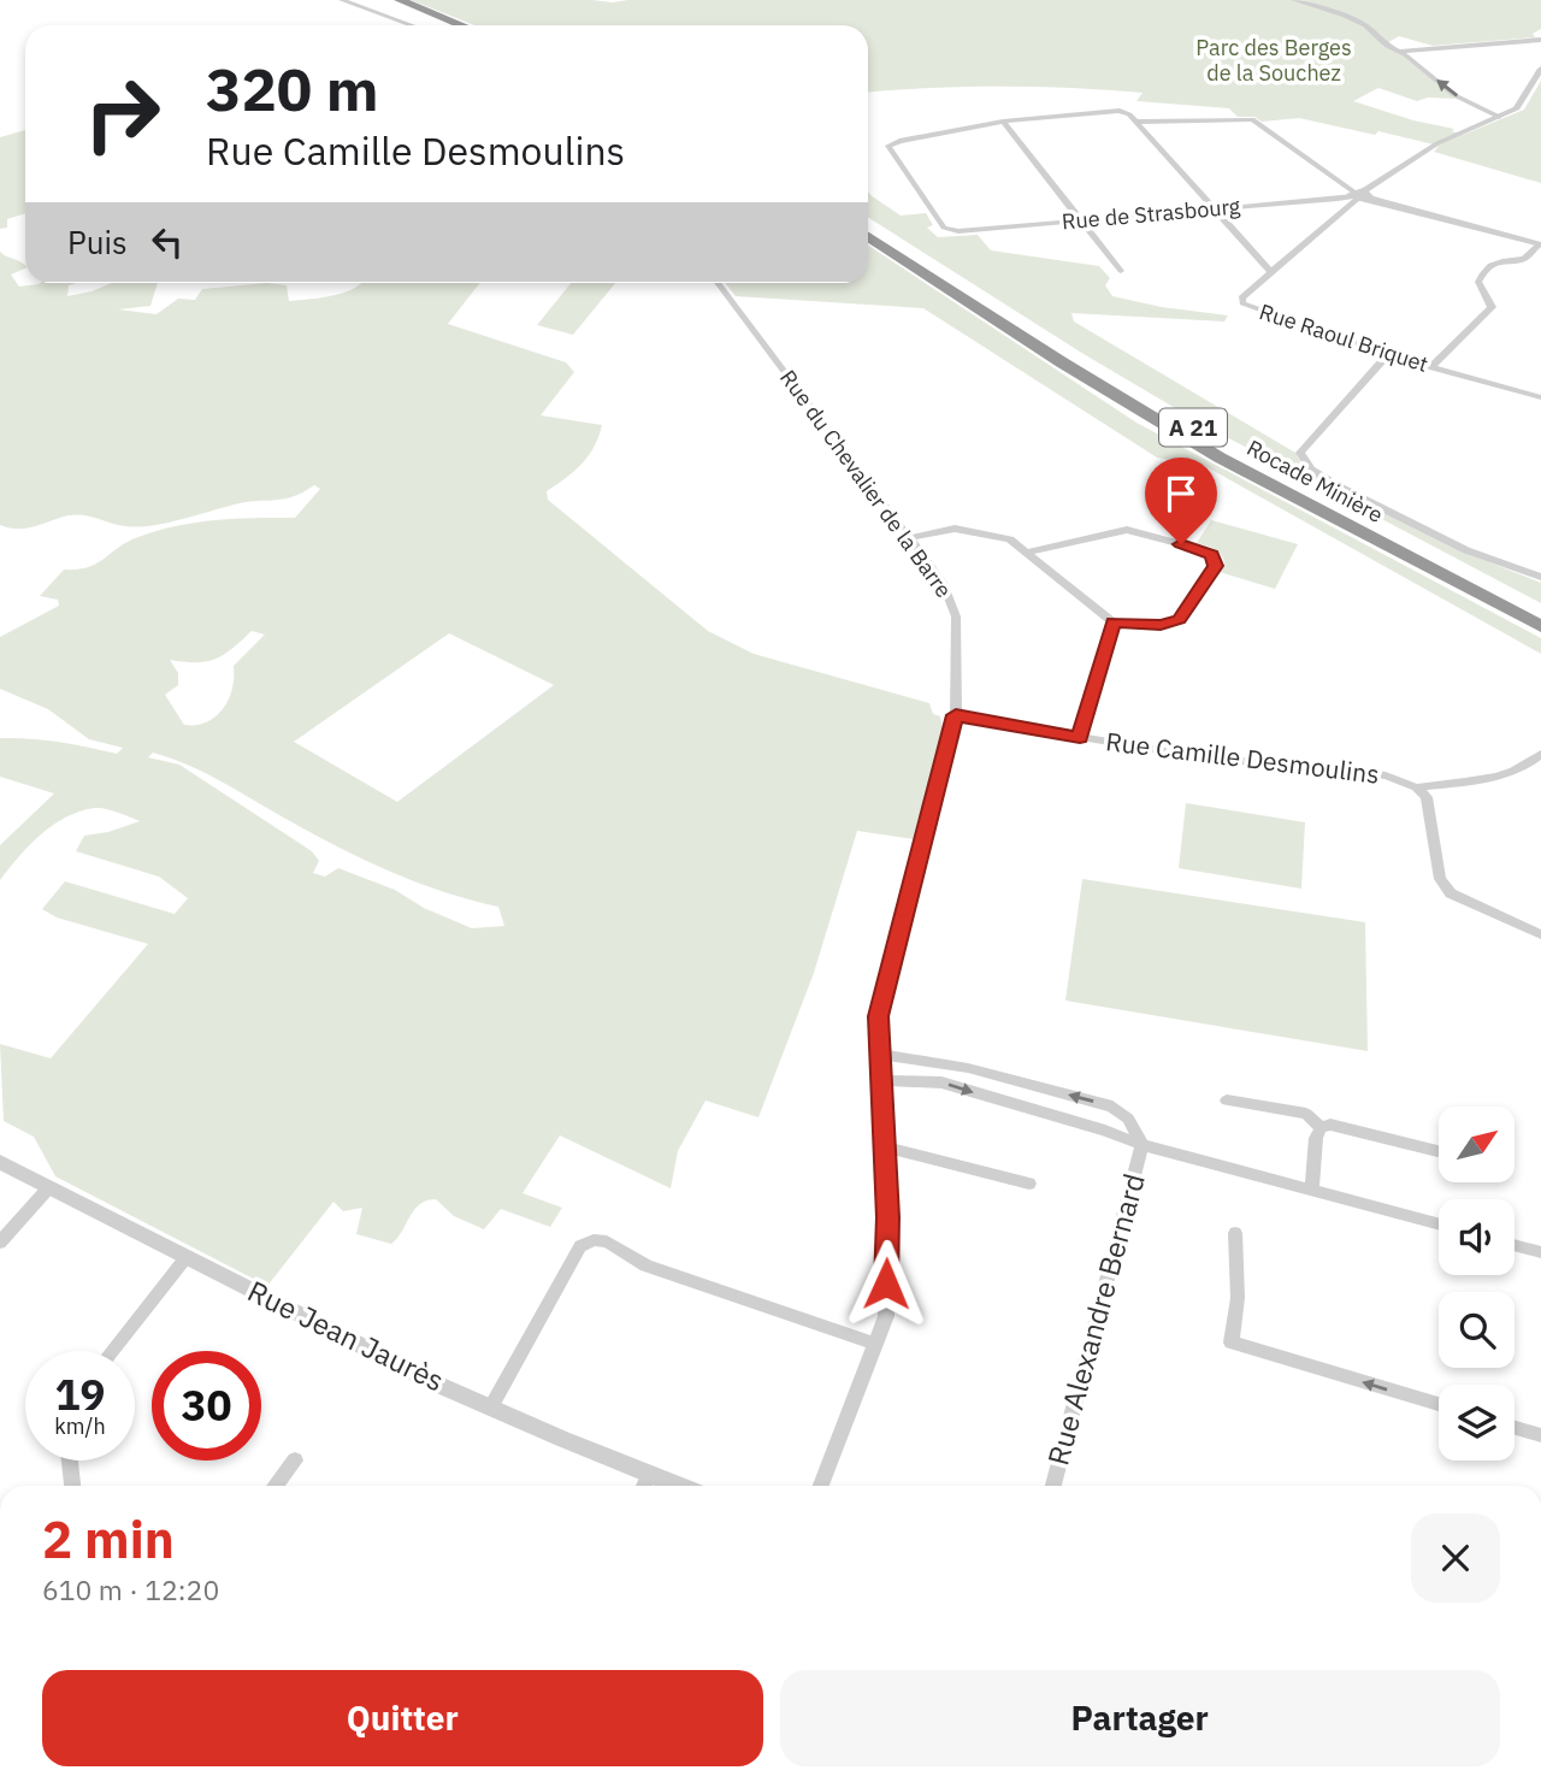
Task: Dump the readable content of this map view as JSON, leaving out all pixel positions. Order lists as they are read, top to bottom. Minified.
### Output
{"streets":{"highway":["A 21","Rocade Minière"],"street":["Rue de Strasbourg","Rue Raoul Briquet","Rue du Chevalier de la Barre","Rue Camille Desmoulins","Rue Alexandre Bernard","Rue Jean Jaurès"]},"crossings":[["Rue de Strasbourg","Rue Raoul Briquet"],["Rue du Chevalier de la Barre","Rue Camille Desmoulins"]],"parks":["Parc des Berges de la Souchez"],"north":"top right","page":{"turn":["320 m","Rue Camille Desmoulins"],"then":"Puis","speed":"19 km/h","limit":"30","heading":["2 min","610 m · 12:20"],"buttons":["Quitter","Partager"]}}
